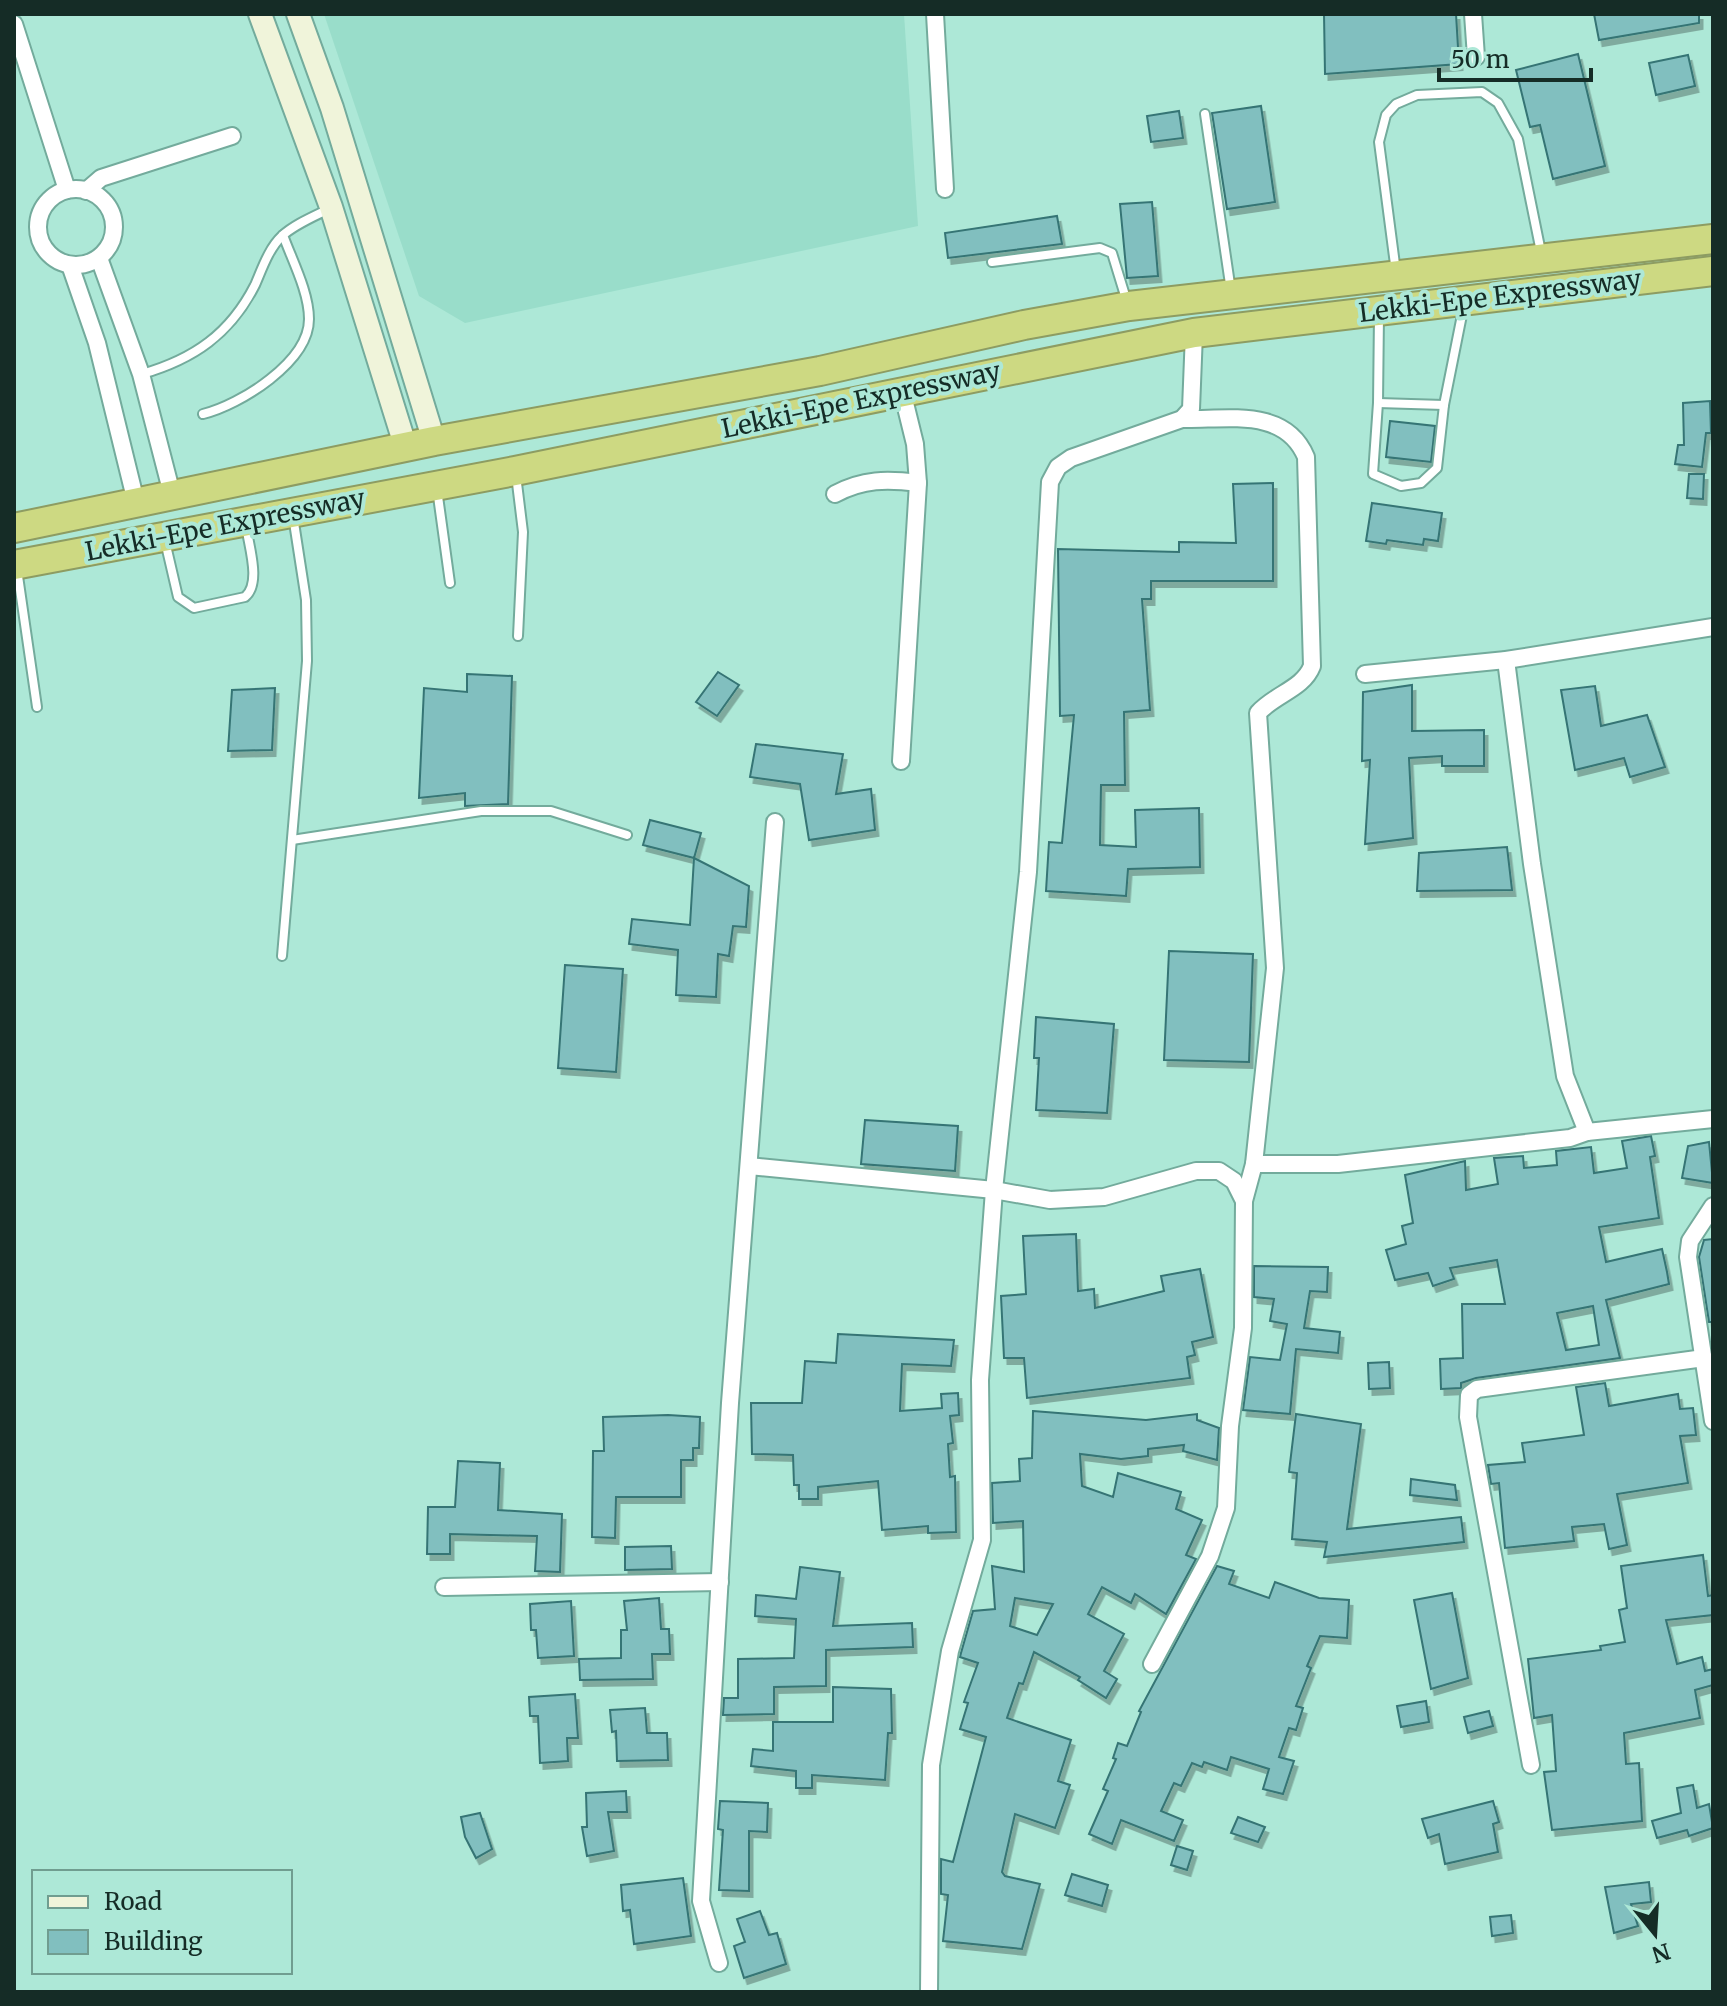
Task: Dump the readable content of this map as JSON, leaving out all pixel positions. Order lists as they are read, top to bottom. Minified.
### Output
{"streets":{"highway":["Lekki-Epe Expressway"]},"legend":["Road","Building"],"scale_bar":"50 m","north":"bottom"}
